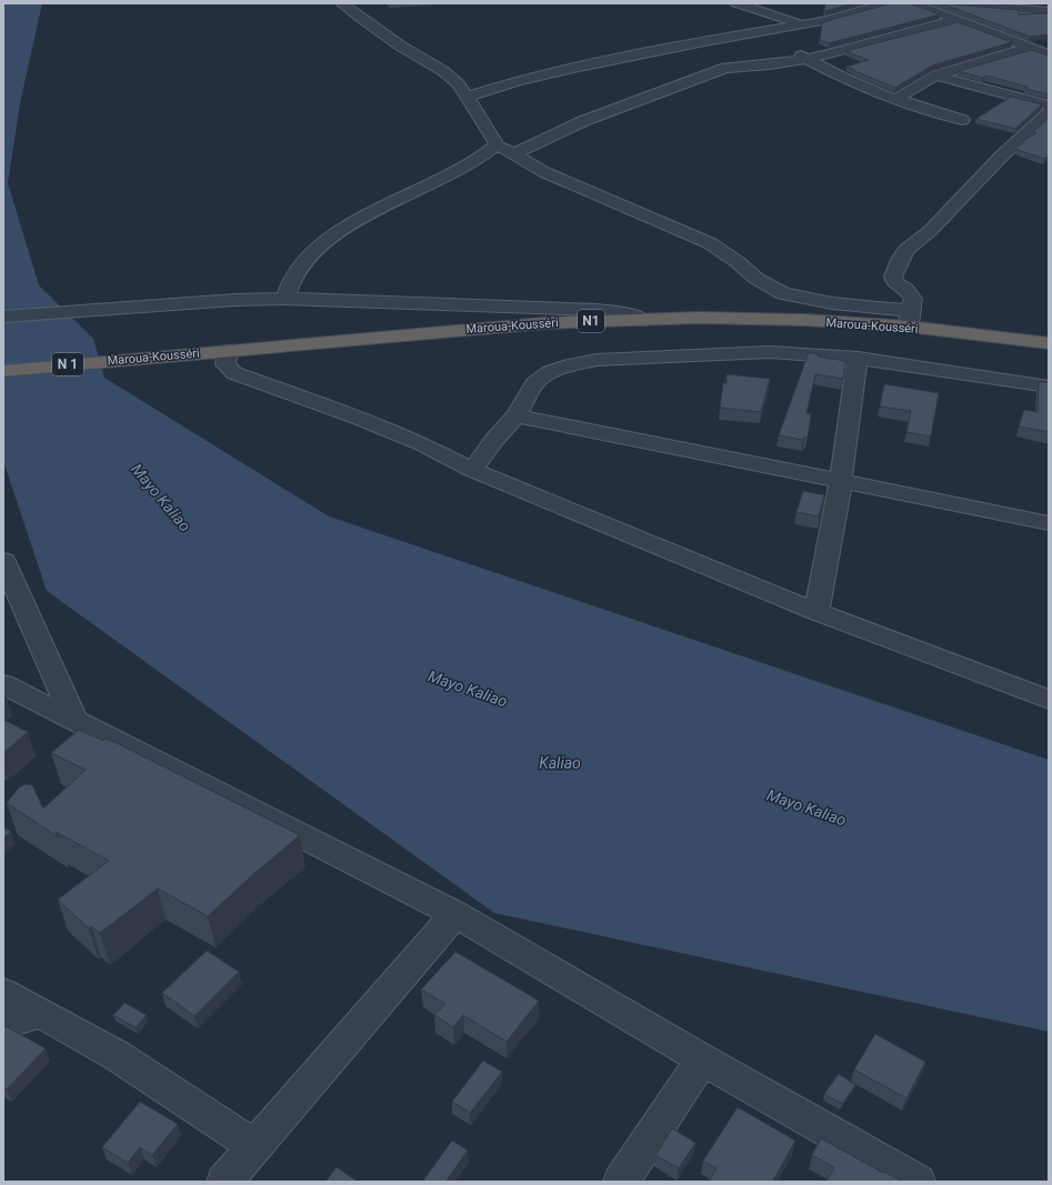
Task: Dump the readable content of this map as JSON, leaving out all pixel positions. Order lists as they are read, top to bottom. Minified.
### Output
{"streets":{"highway":["N1","Maroua-Kousséri","N 1"]},"water":["Mayo Kaliao","Kaliao"]}
